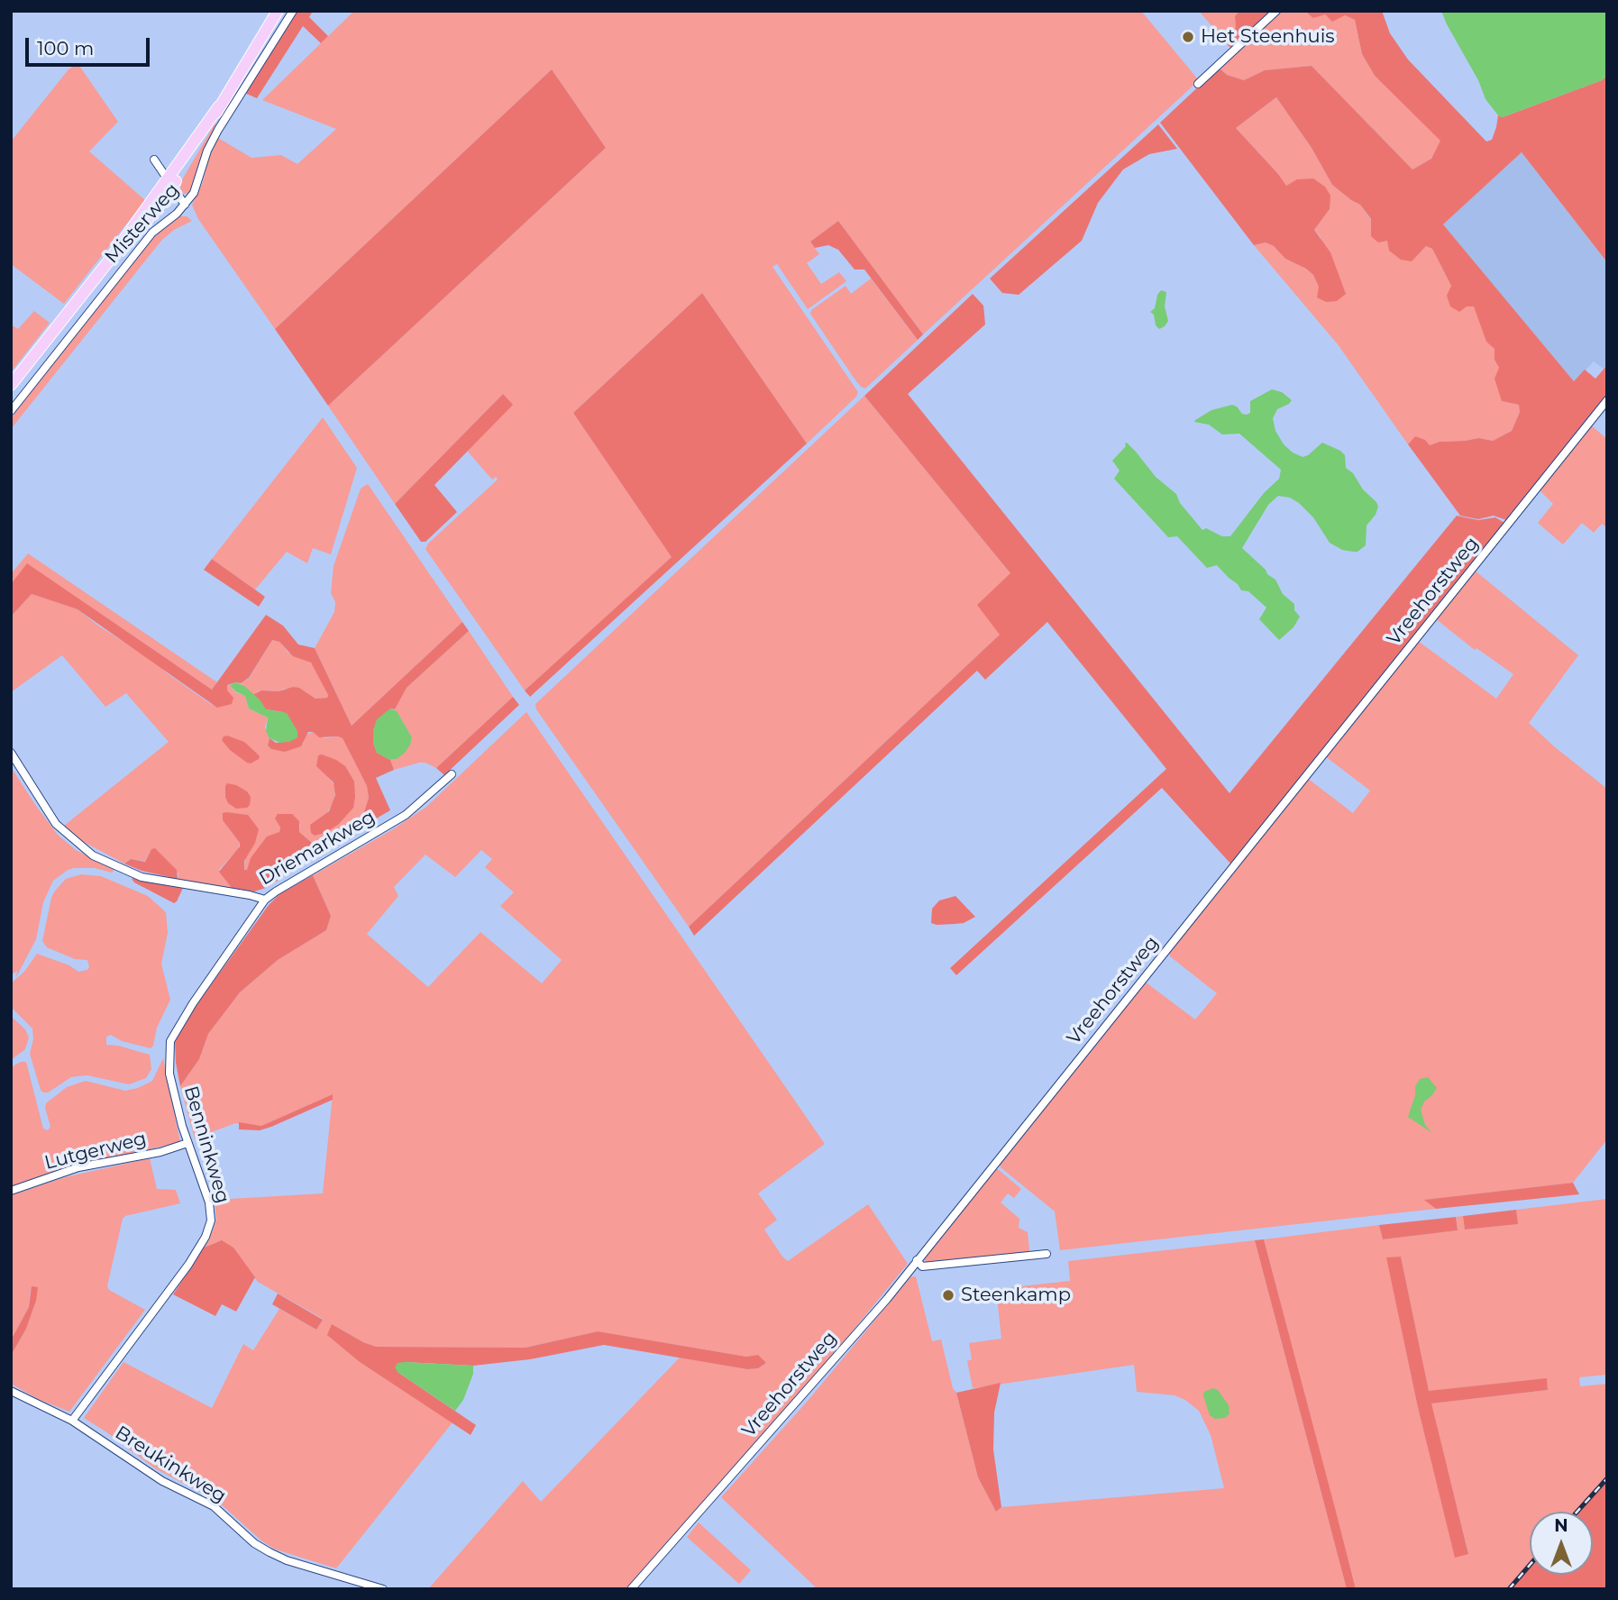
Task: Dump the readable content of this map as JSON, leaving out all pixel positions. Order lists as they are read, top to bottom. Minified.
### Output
{"streets":{"main road":["Misterweg"],"street":["Vreehorstweg","Driemarkweg","Benninkweg","Lutgerweg","Breukinkweg"]},"crossings":[["Driemarkweg","Benninkweg"],["Benninkweg","Lutgerweg"],["Benninkweg","Breukinkweg"]],"places":["Het Steenhuis","Steenkamp"],"scale_bar":"100 m","north":"top"}
